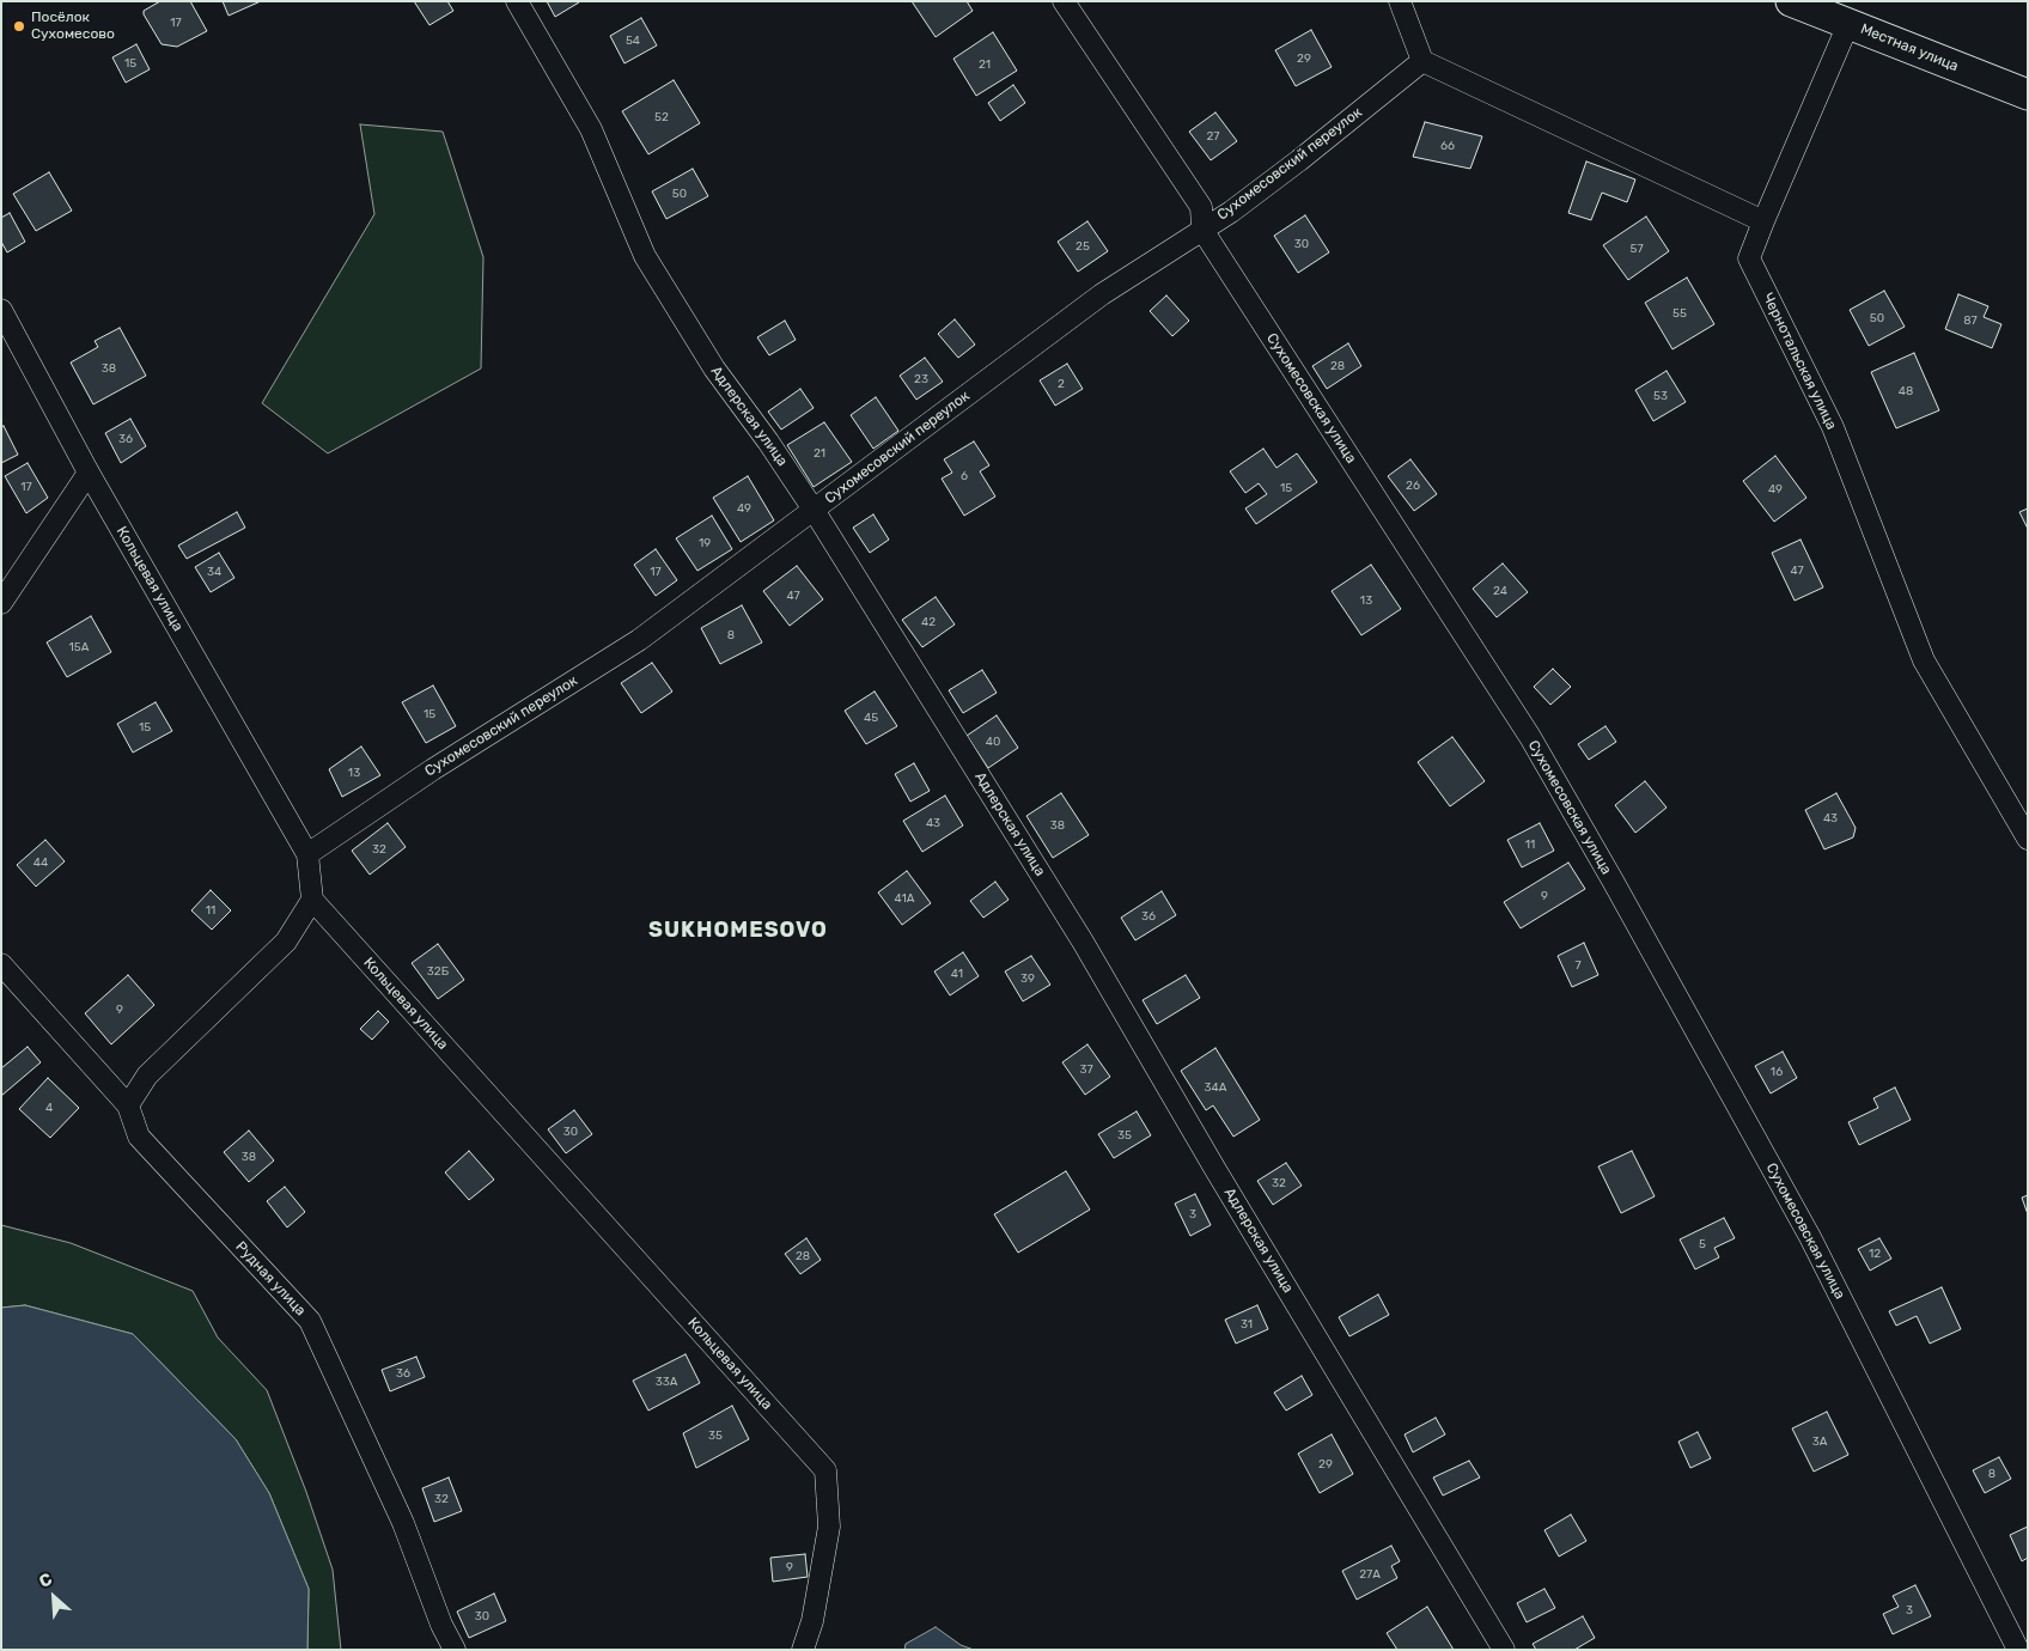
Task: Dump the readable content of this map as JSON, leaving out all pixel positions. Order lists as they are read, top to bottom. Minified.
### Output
{"streets":{"main road":["Местная улица"],"street":["Сухомесовский переулок","Чернотальская улица","Сухомесовская улица","Адлерская улица","Кольцевая улица","Рудная улица"]},"crossings":[["Местная улица","Чернотальская улица"],["Сухомесовский переулок","Сухомесовская улица"],["Сухомесовский переулок","Адлерская улица"],["Сухомесовский переулок","Кольцевая улица"]],"districts":["SUKHOMESOVO"],"places":["Посёлок Сухомесово"],"house_numbers":["17","54","29","15","21","52","27","66","50","30","25","57","55","50","87","28","38","23","2","48","53","36","21","6","26","17","15","49","49","19","47","34","17","24","47","13","42","8","15А","15","45","15","40","13","43","43","38","11","32","44","9","41А","11","36","7","32Б","41","39","9","37","16","34А","4","30","35","38","32","3","5","12","28","31","36","33А","35","3А","29","8","32","9","27А","3","30"],"north":"top left"}
